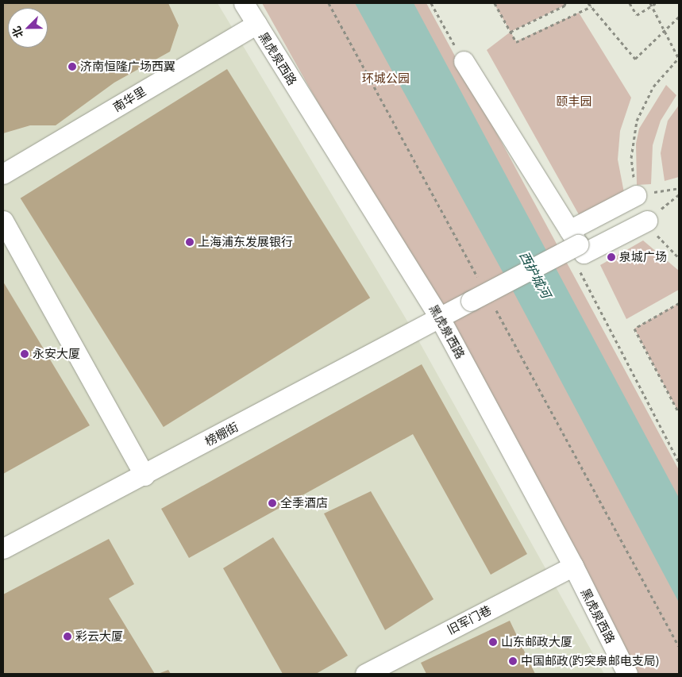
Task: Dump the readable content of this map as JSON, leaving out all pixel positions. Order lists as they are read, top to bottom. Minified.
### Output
{"streets":{"street":["黑虎泉西路","南华里","榜棚街","旧军门巷"]},"crossings":[["黑虎泉西路","南华里"],["黑虎泉西路","榜棚街"],["黑虎泉西路","旧军门巷"]],"water":["西护城河"],"parks":["环城公园","颐丰园"],"places":["济南恒隆广场西翼","上海浦东发展银行","泉城广场","永安大厦","全季酒店","彩云大厦","山东邮政大厦","中国邮政(趵突泉邮电支局)"],"north":"bottom left"}
